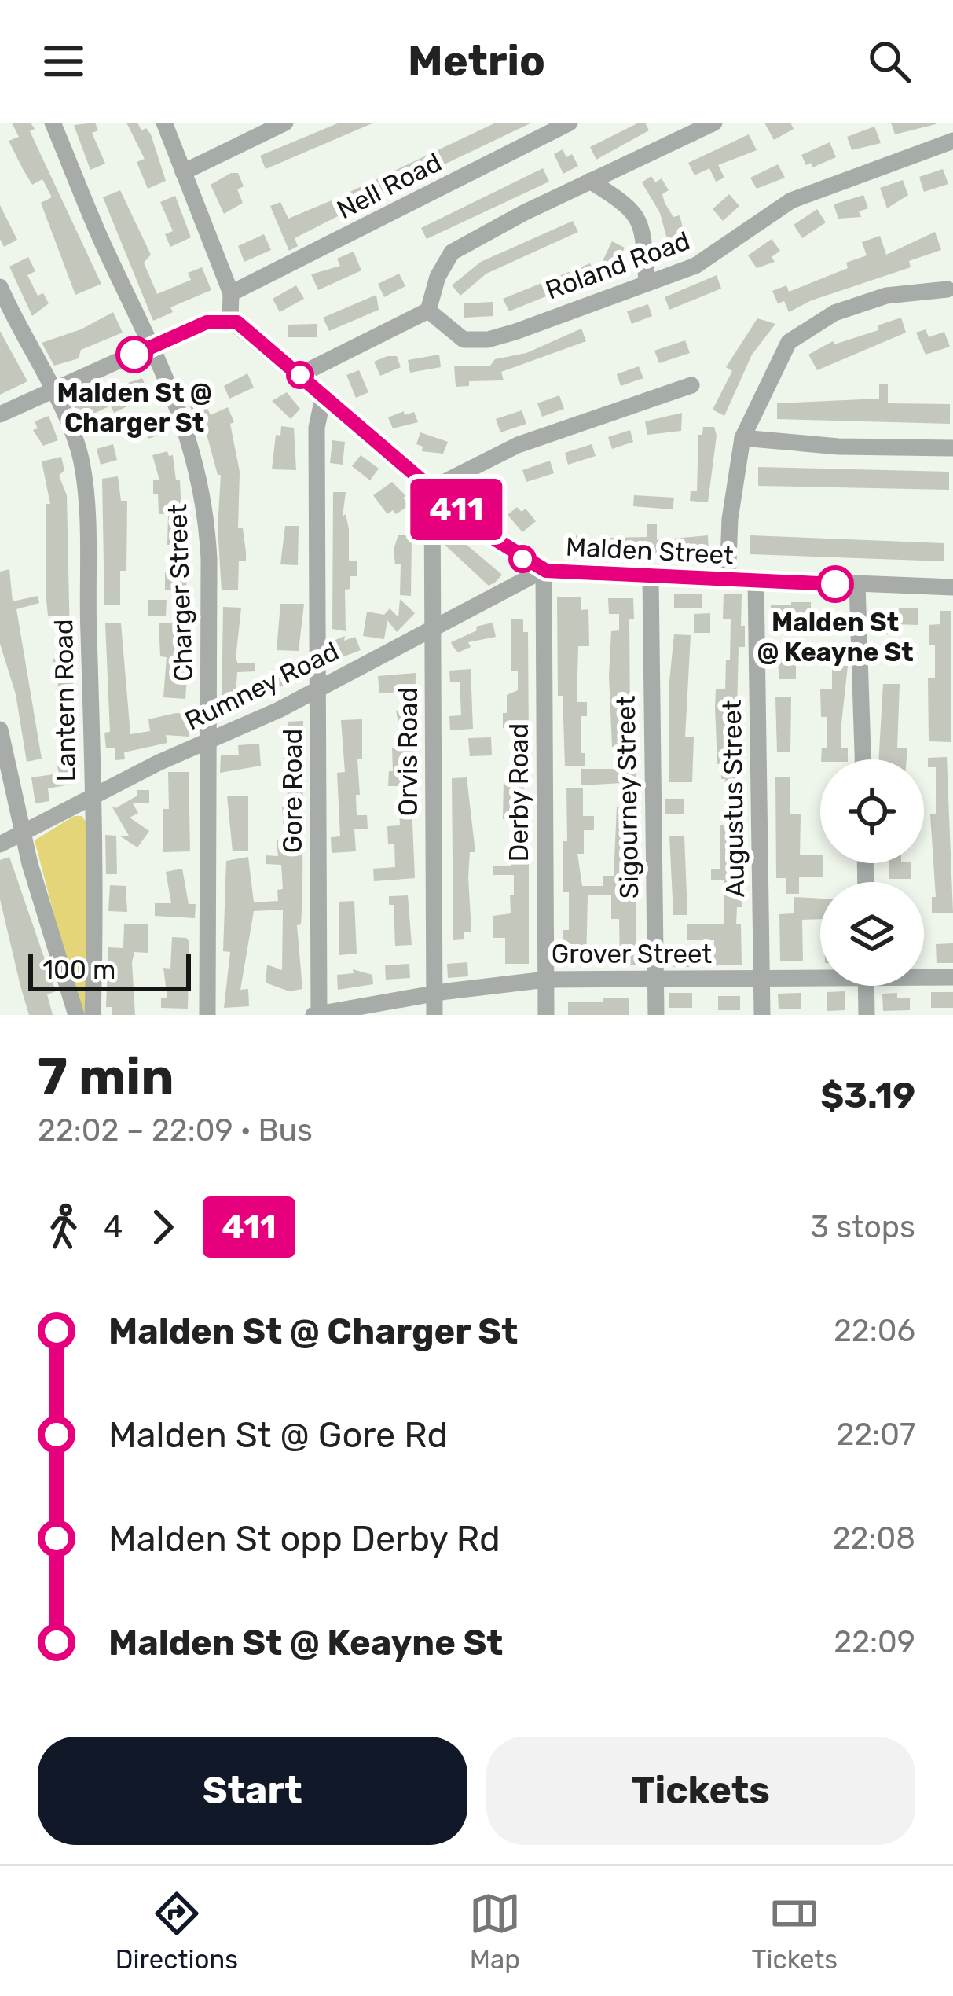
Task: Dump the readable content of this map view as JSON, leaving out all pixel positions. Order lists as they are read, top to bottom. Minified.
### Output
{"streets":{"street":["Nell Road","Roland Road","Malden Street","Charger Street","Rumney Road","Lantern Road","Orvis Road","Gore Road","Derby Road","Sigourney Street","Augustus Street","Grover Street"]},"crossings":[["Malden Street","Rumney Road"],["Malden Street","Orvis Road"],["Malden Street","Gore Road"],["Malden Street","Derby Road"],["Malden Street","Sigourney Street"],["Malden Street","Augustus Street"],["Charger Street","Rumney Road"],["Rumney Road","Lantern Road"],["Rumney Road","Orvis Road"],["Rumney Road","Gore Road"],["Rumney Road","Derby Road"],["Orvis Road","Grover Street"],["Gore Road","Grover Street"],["Derby Road","Grover Street"],["Sigourney Street","Grover Street"],["Augustus Street","Grover Street"]],"places":["Malden St @ Charger St","Malden St @ Keayne St"],"lines":["bus line 411"],"scale_bar":"100 m","page":{"header":"Metrio","on_map":"411","scale":"100 m","heading":["7 min","22:02 – 22:09 · Bus","$3.19"],"legs":["4","411","3 stops"],"list":[{"name":"Malden St @ Charger St","value":"22:06"},{"name":"Malden St @ Gore Rd","value":"22:07"},{"name":"Malden St opp Derby Rd","value":"22:08"},{"name":"Malden St @ Keayne St","value":"22:09"}],"buttons":["Start","Tickets"],"tabs":["Directions","Map","Tickets"]}}
